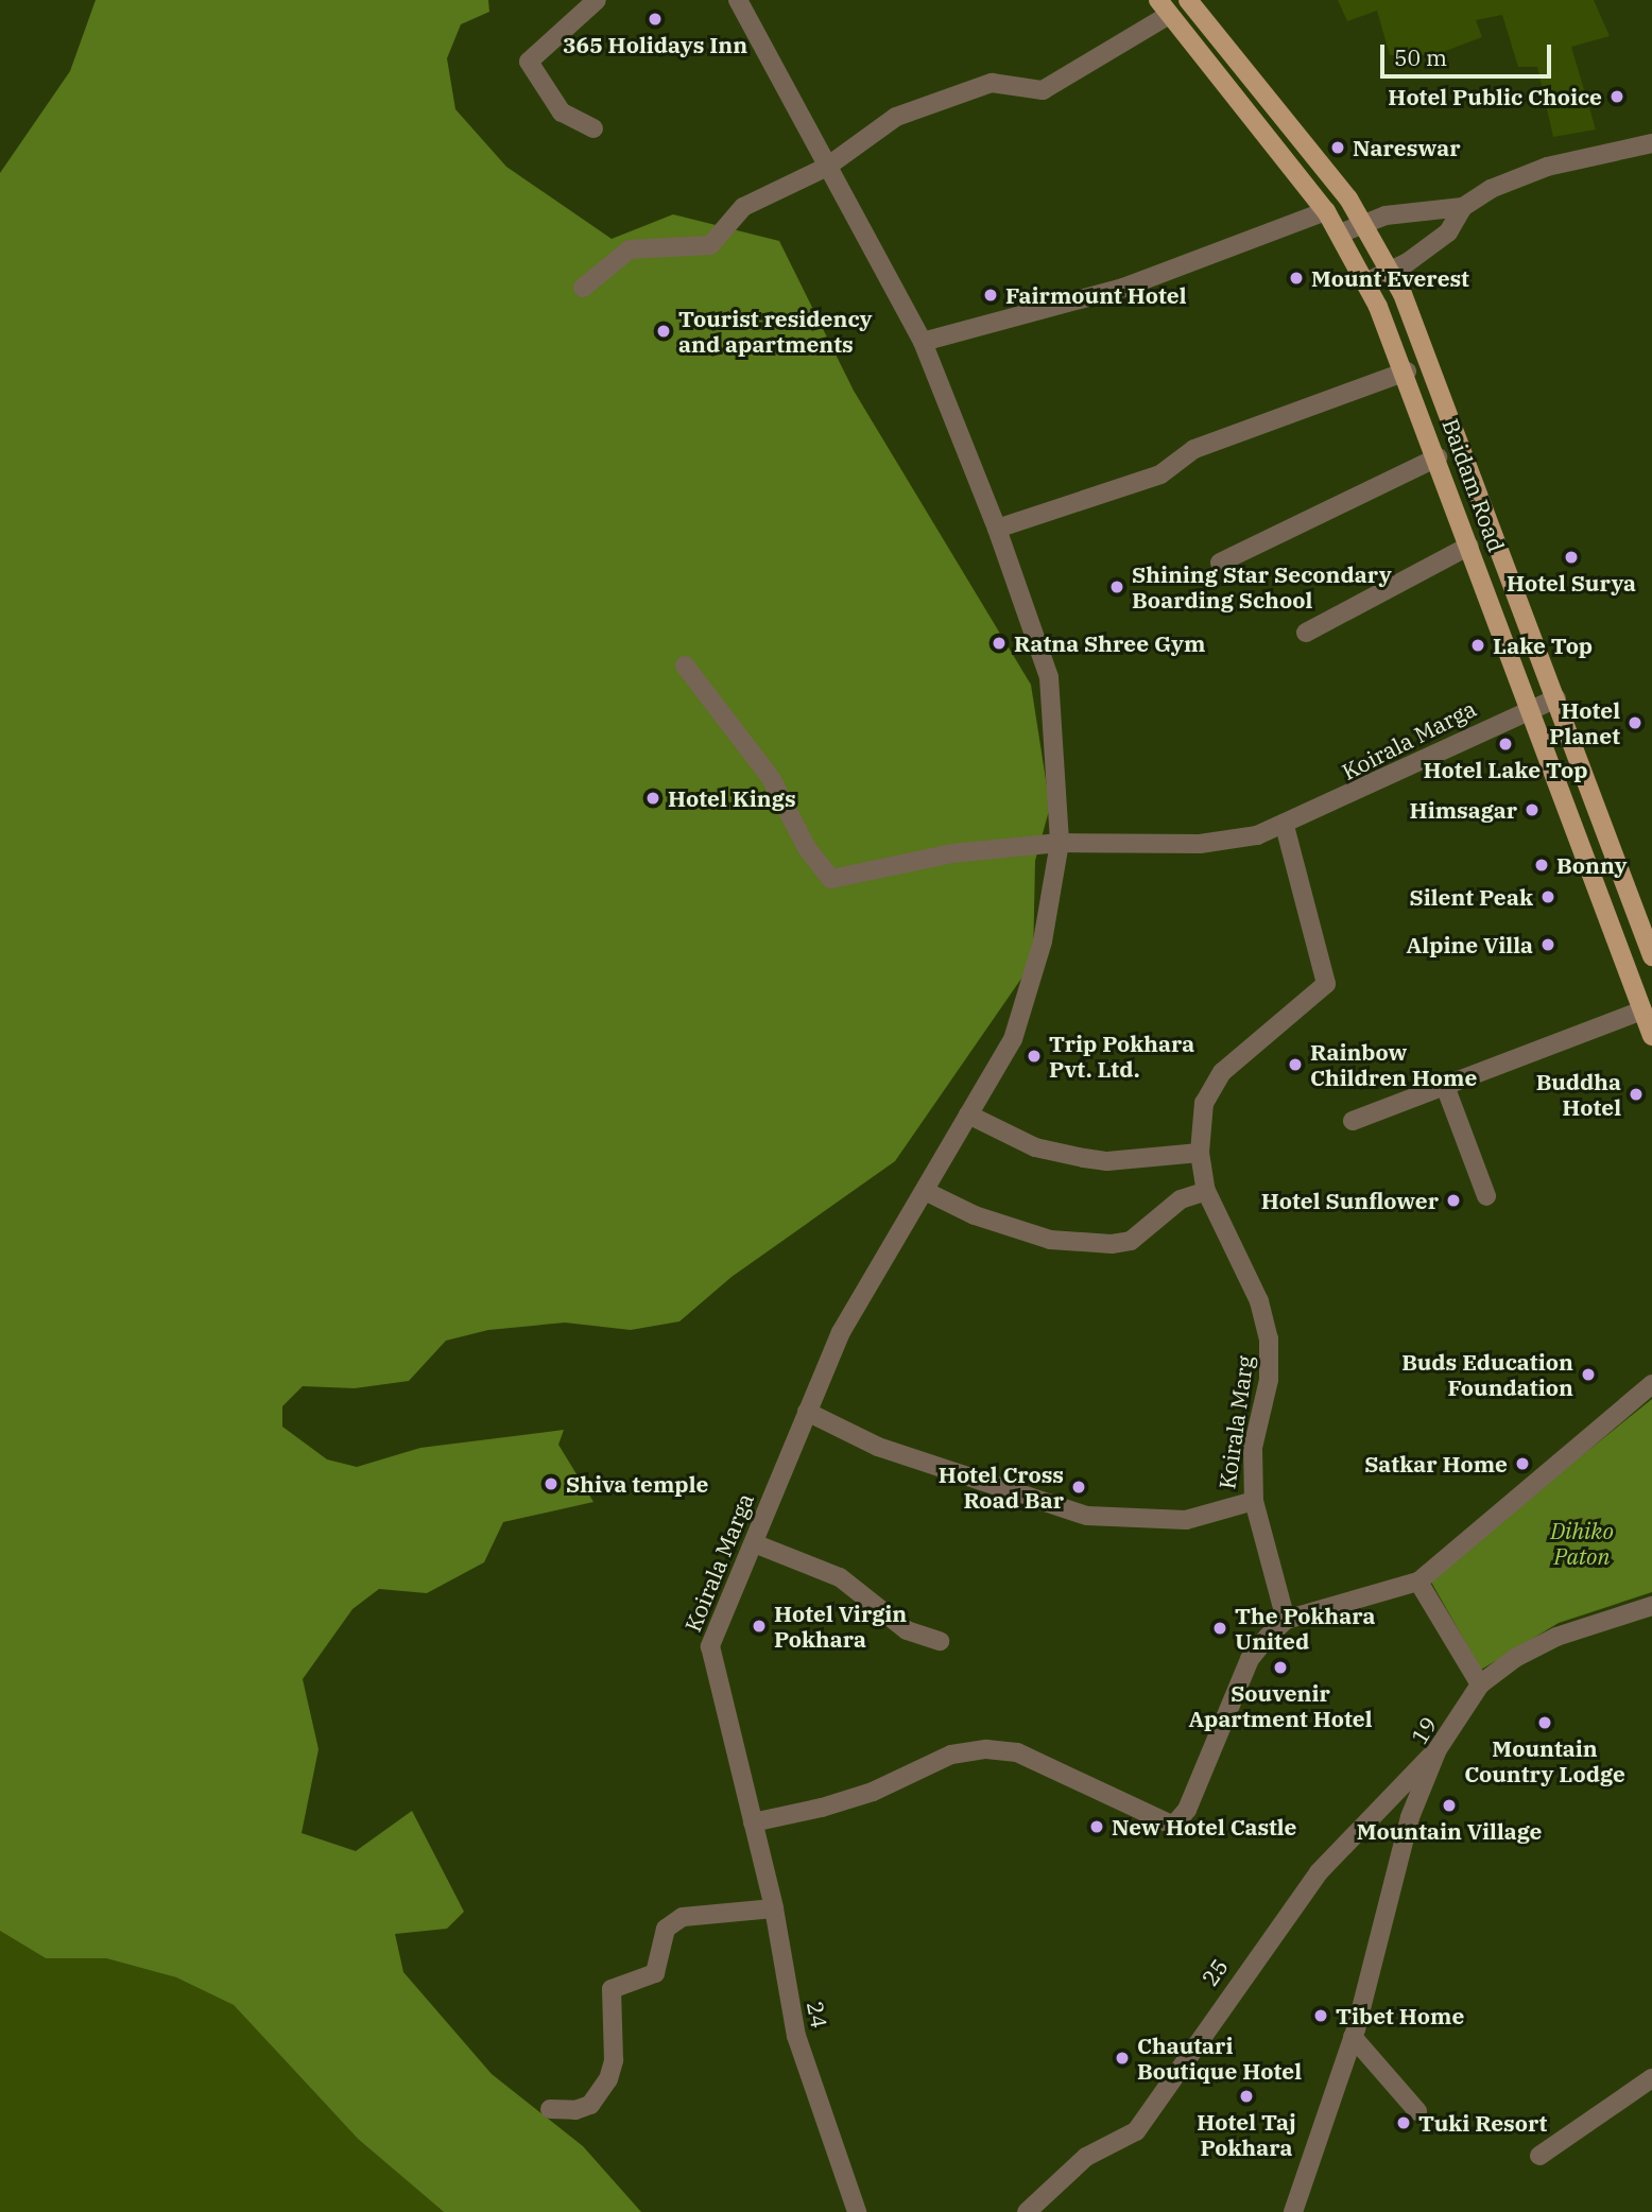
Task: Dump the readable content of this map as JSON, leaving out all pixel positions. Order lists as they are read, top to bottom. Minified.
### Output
{"streets":{"main road":["Baidam Road"],"street":["Koirala Marga","Koirala Marg","19","25","24"]},"crossings":[["Baidam Road","Koirala Marga"],["Koirala Marga","Koirala Marg"],["Koirala Marga","24"],["19","25"]],"parks":["Dihiko Paton"],"places":["365 Holidays Inn","Hotel Public Choice","Nareswar","Mount Everest","Fairmount Hotel","Tourist residency and apartments","Hotel Surya","Shining Star Secondary Boarding School","Ratna Shree Gym","Lake Top","Hotel Planet","Hotel Lake Top","Hotel Kings","Himsagar","Bonny","Silent Peak","Alpine Villa","Trip Pokhara Pvt. Ltd.","Rainbow Children Home","Buddha Hotel","Hotel Sunflower","Buds Education Foundation","Satkar Home","Shiva temple","Hotel Cross Road Bar","Hotel Virgin Pokhara","The Pokhara United","Souvenir Apartment Hotel","Mountain Country Lodge","Mountain Village","New Hotel Castle","Tibet Home","Chautari Boutique Hotel","Hotel Taj Pokhara","Tuki Resort"],"scale_bar":"50 m"}
